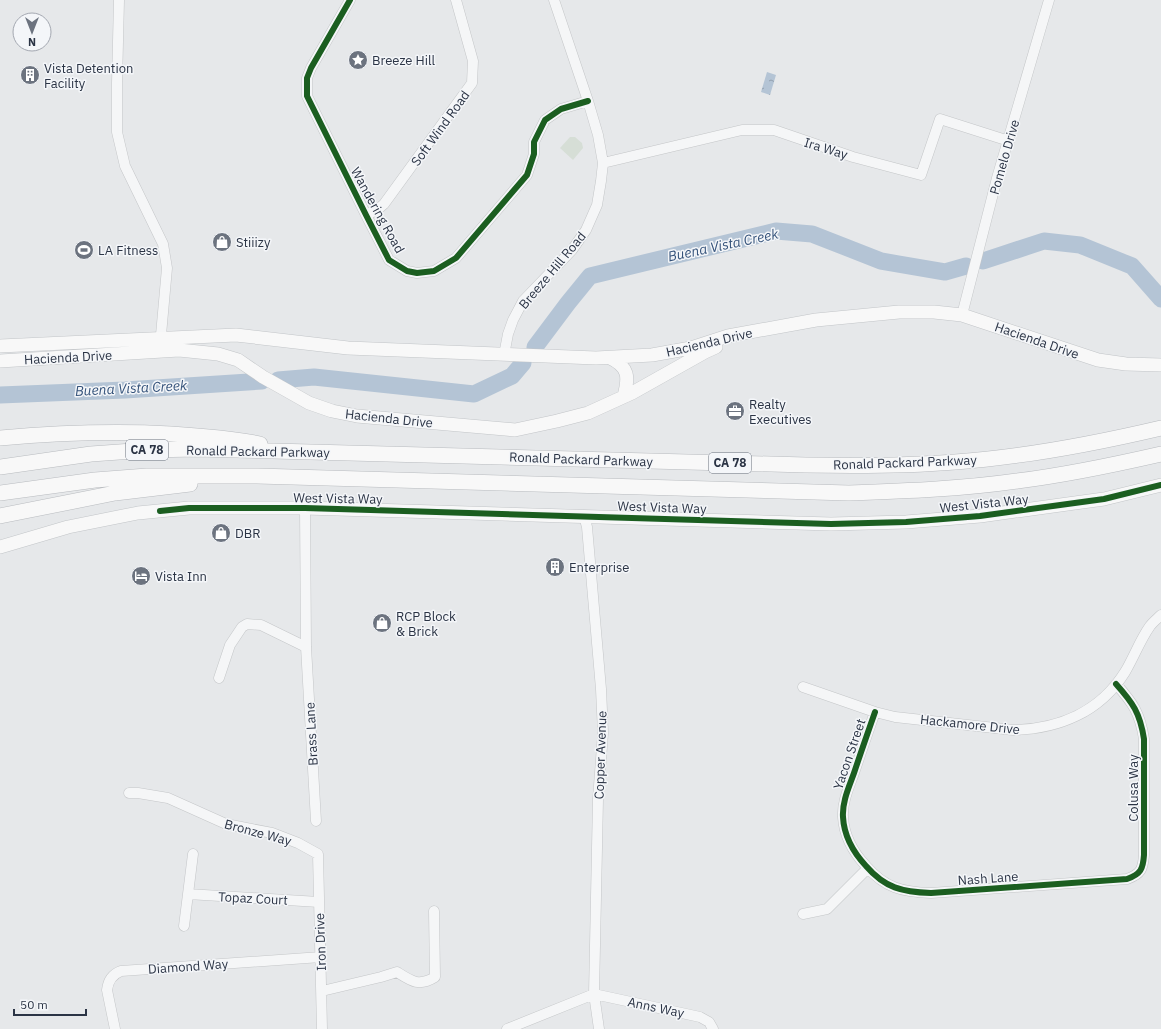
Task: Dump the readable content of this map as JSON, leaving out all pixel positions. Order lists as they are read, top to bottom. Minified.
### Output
{"streets":{"highway":["CA 78","Ronald Packard Parkway"],"main road":["Hacienda Drive","West Vista Way"],"street":["Soft Wind Road","Ira Way","Pomelo Drive","Wandering Road","Breeze Hill Road","Hackamore Drive","Brass Lane","Yacon Street","Copper Avenue","Colusa Way","Bronze Way","Nash Lane","Topaz Court","Iron Drive","Diamond Way","Anns Way"]},"crossings":[["Soft Wind Road","Wandering Road"],["Ira Way","Pomelo Drive"],["Ira Way","Breeze Hill Road"],["Pomelo Drive","Hacienda Drive"],["Wandering Road","Breeze Hill Road"],["Breeze Hill Road","Hacienda Drive"],["West Vista Way","Brass Lane"],["West Vista Way","Copper Avenue"],["Hackamore Drive","Yacon Street"],["Hackamore Drive","Colusa Way"],["Yacon Street","Nash Lane"],["Copper Avenue","Anns Way"],["Colusa Way","Nash Lane"],["Bronze Way","Iron Drive"],["Topaz Court","Iron Drive"],["Iron Drive","Diamond Way"]],"water":["Buena Vista Creek"],"places":{"place":["Breeze Hill"],"building":["Vista Detention Facility","Enterprise"],"shop":["Stiiizy","DBR","RCP Block & Brick"],"sports":["LA Fitness"],"office":["Realty Executives"],"hotel":["Vista Inn"]},"scale_bar":"50 m","north":"bottom"}
